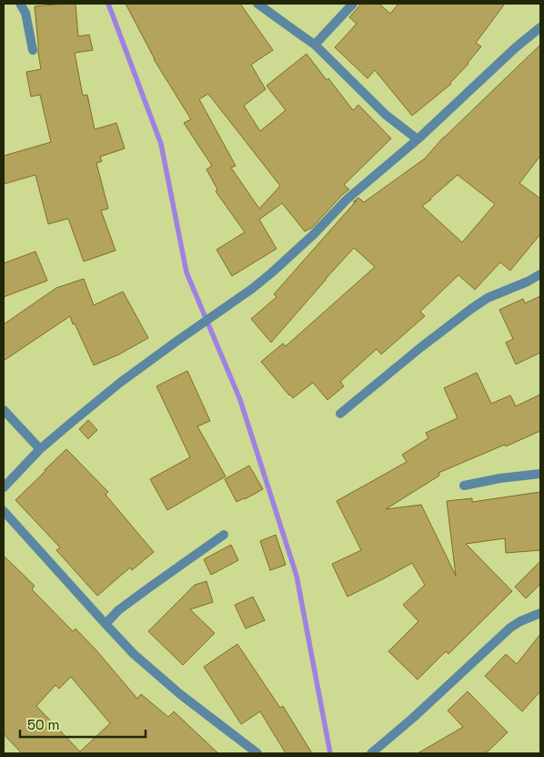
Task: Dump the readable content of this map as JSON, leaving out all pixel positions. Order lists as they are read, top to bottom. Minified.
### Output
{"scale_bar":"50 m"}
